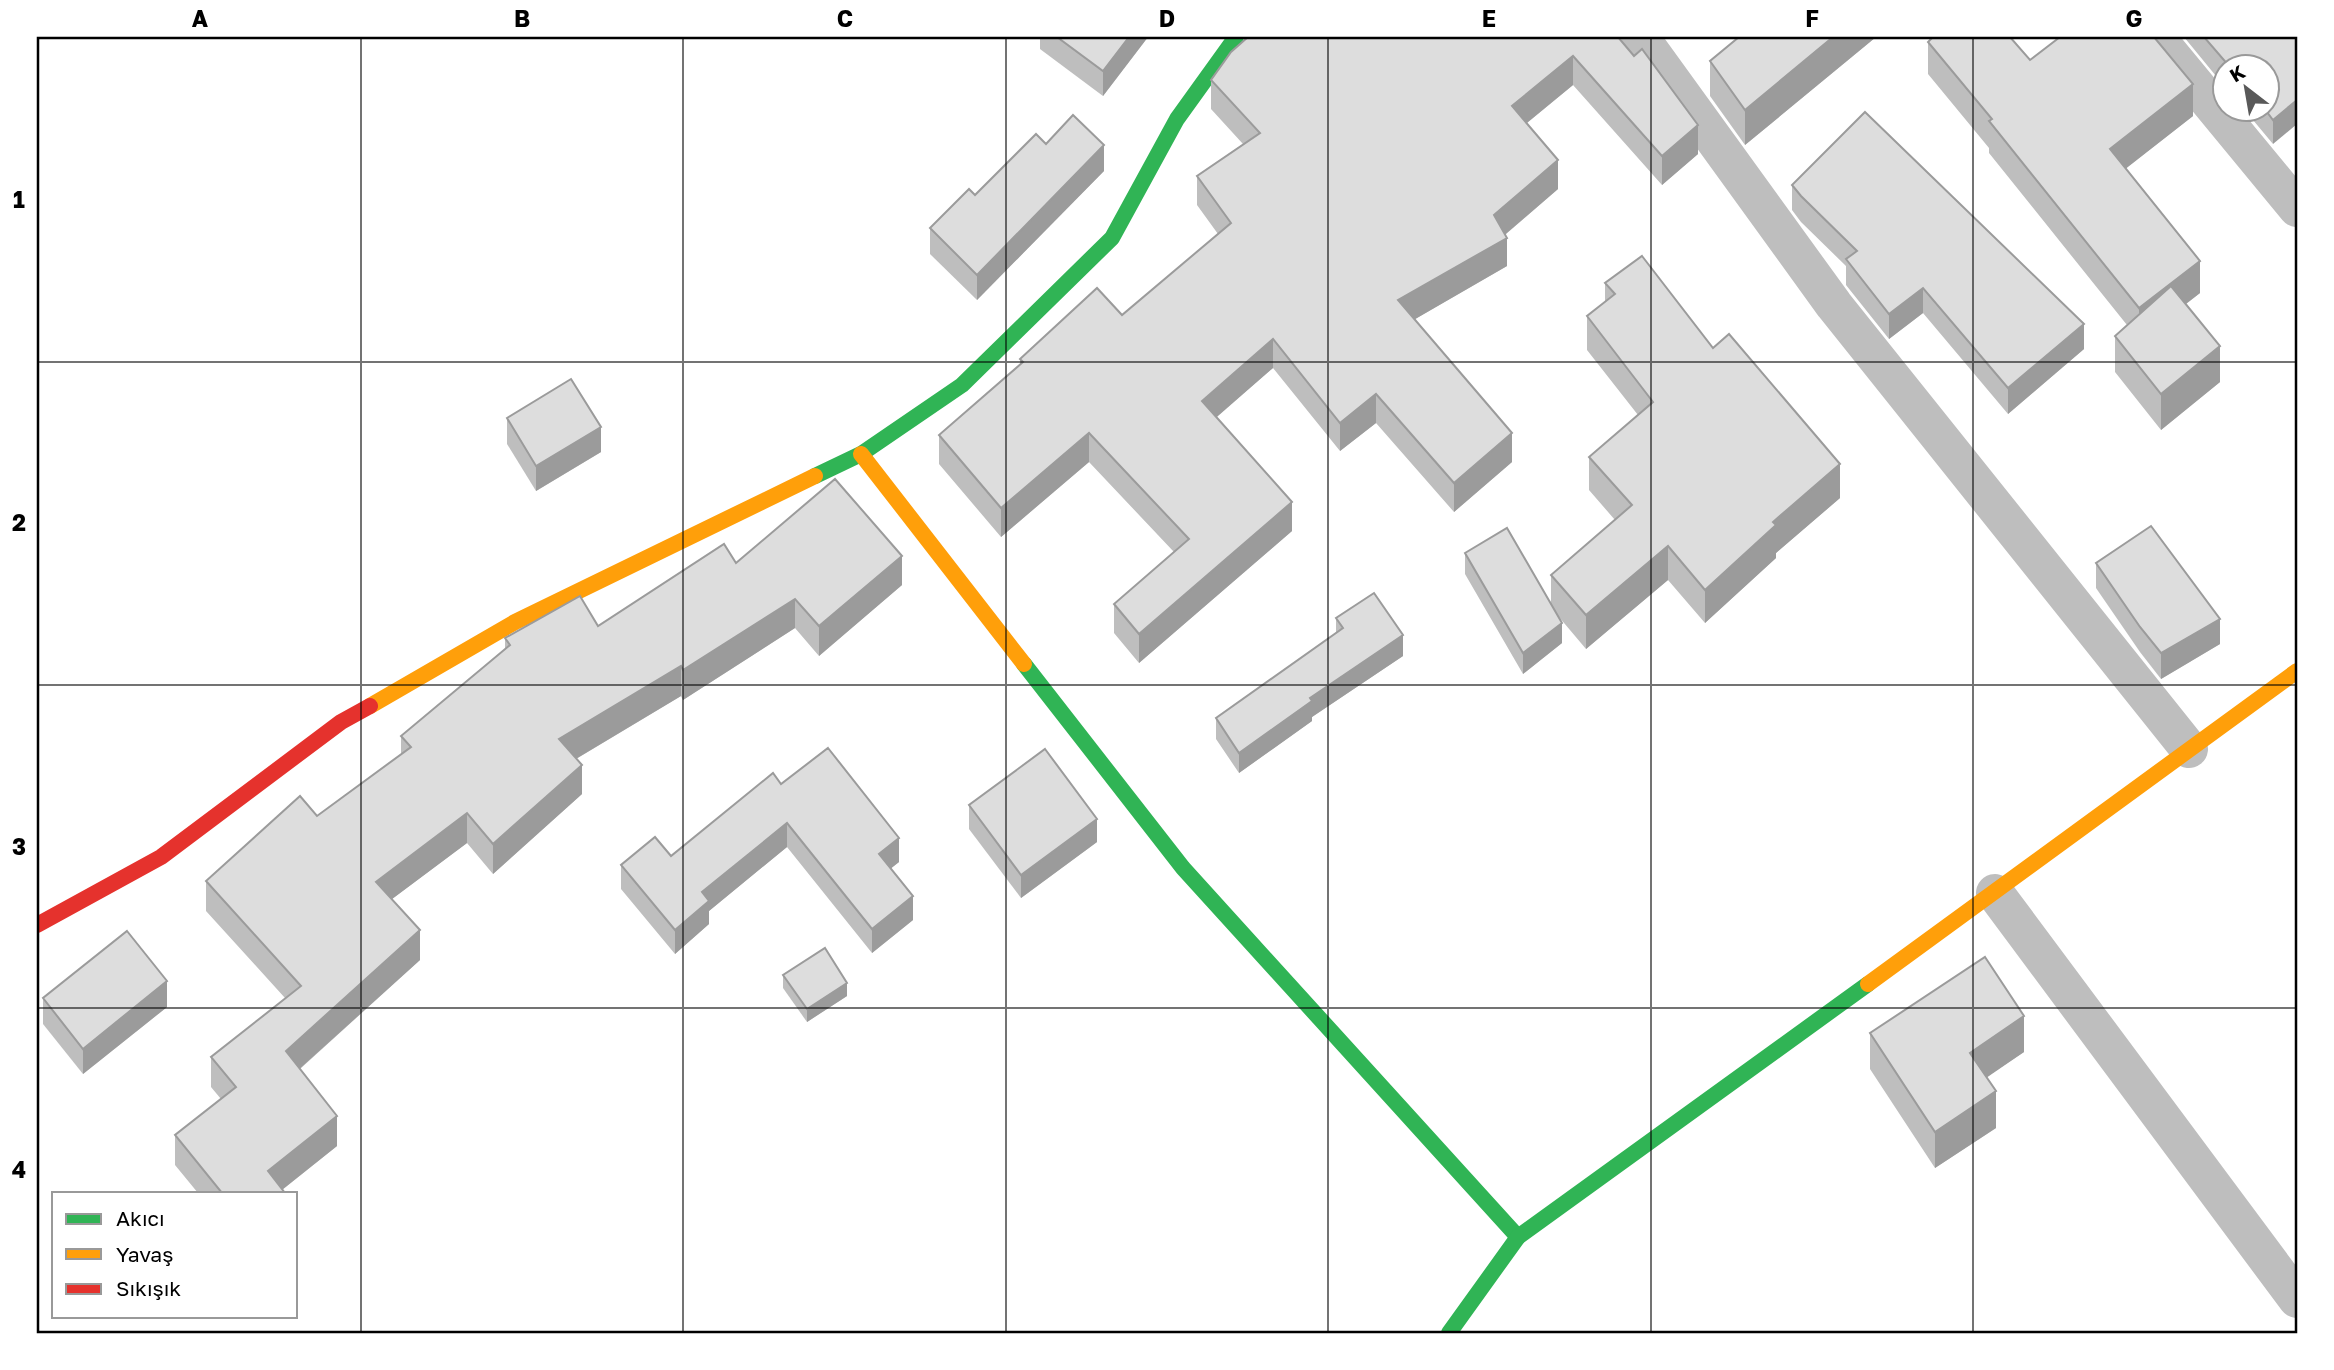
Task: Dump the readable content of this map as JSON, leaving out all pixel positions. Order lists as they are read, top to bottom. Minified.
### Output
{"legend":["Akıcı","Yavaş","Sıkışık"],"north":"top left","grid":{"columns":["A","B","C","D","E","F","G"],"rows":["1","2","3","4"]}}
